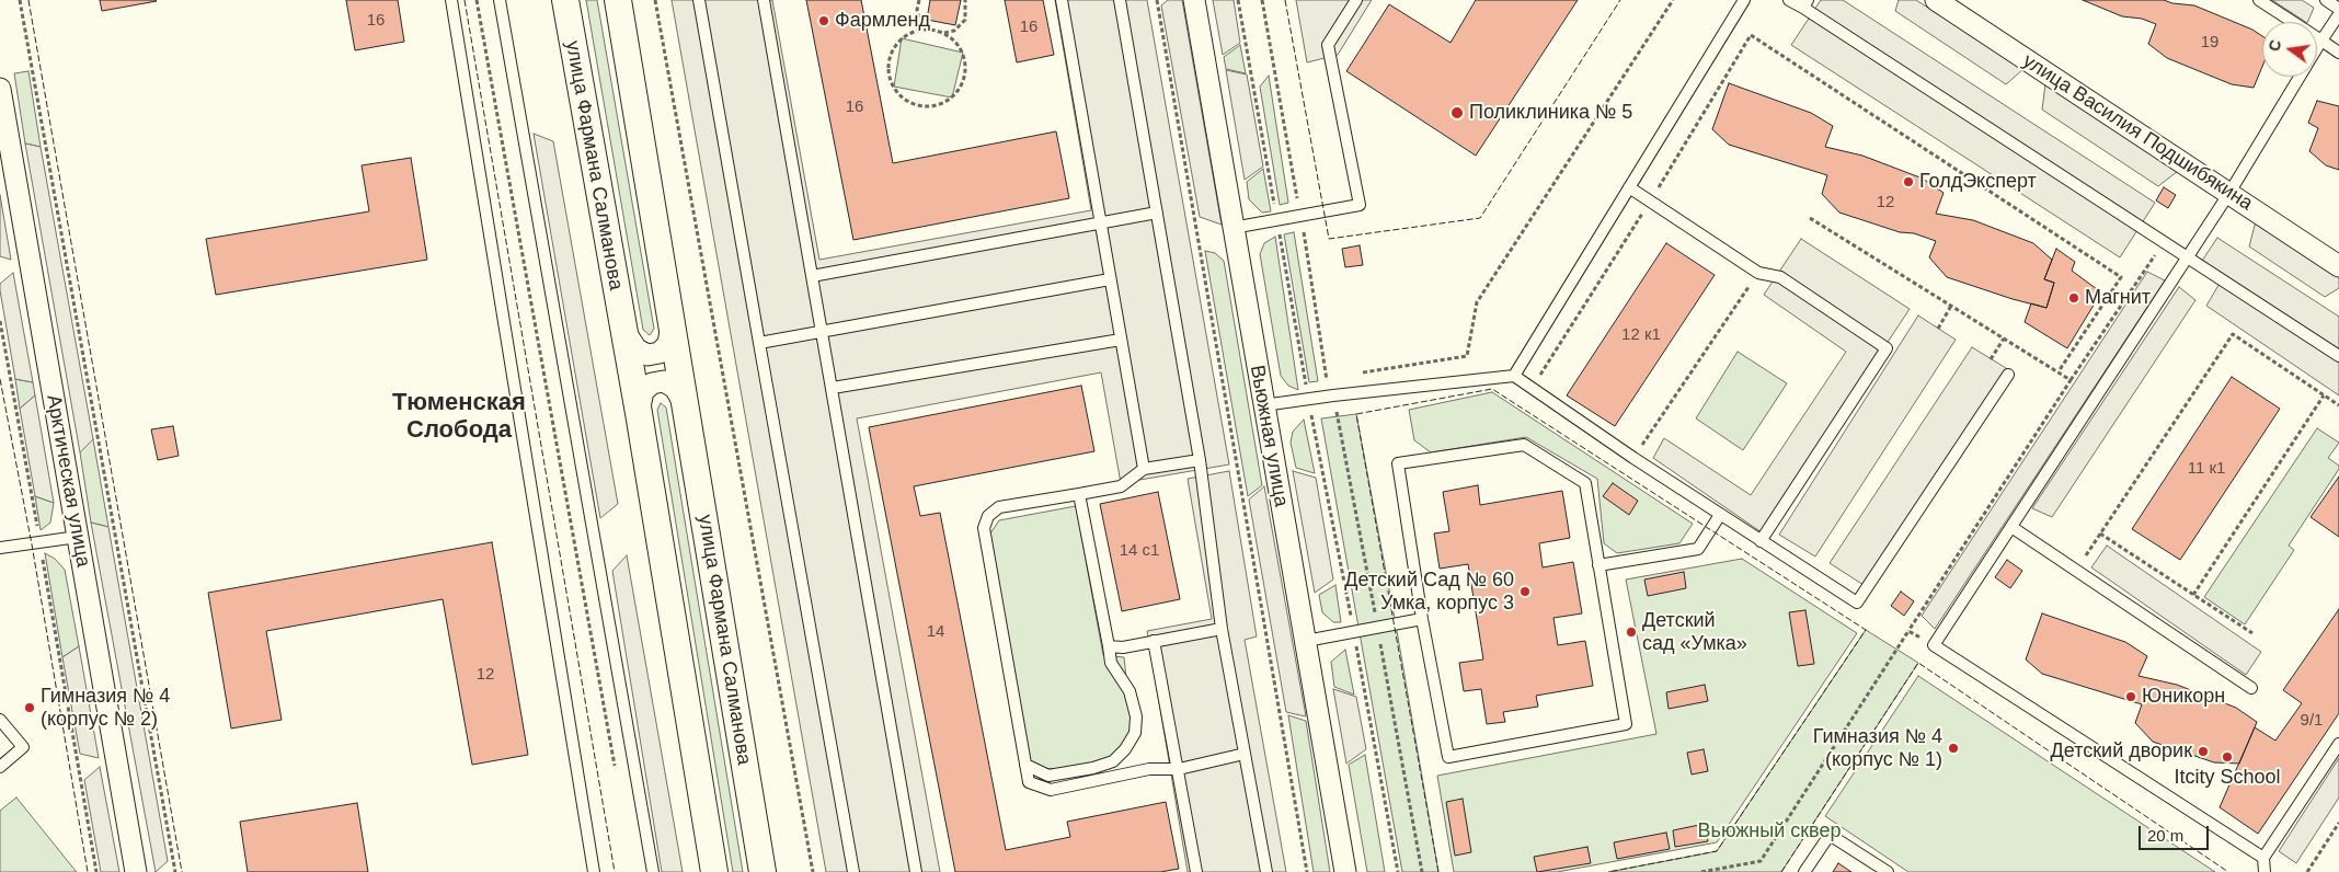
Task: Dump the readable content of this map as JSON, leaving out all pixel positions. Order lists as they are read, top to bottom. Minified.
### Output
{"streets":{"street":["улица Василия Подшибякина","улица Фармана Салманова","Вьюжная улица","Арктическая улица"]},"districts":["Тюменская Слобода"],"parks":["Вьюжный сквер"],"places":["Фармленд","Поликлиника № 5","ГолдЭксперт","Магнит","Детский Сад № 60 Умка, корпус 3","Детский сад «Умка»","Юникорн","Гимназия № 4 (корпус № 2)","Гимназия № 4 (корпус № 1)","Детский дворик","Itcity School"],"house_numbers":["16","16","19","16","12","12 к1","11 к1","14 с1","14","12","9/1"],"scale_bar":"20 m","north":"left"}
